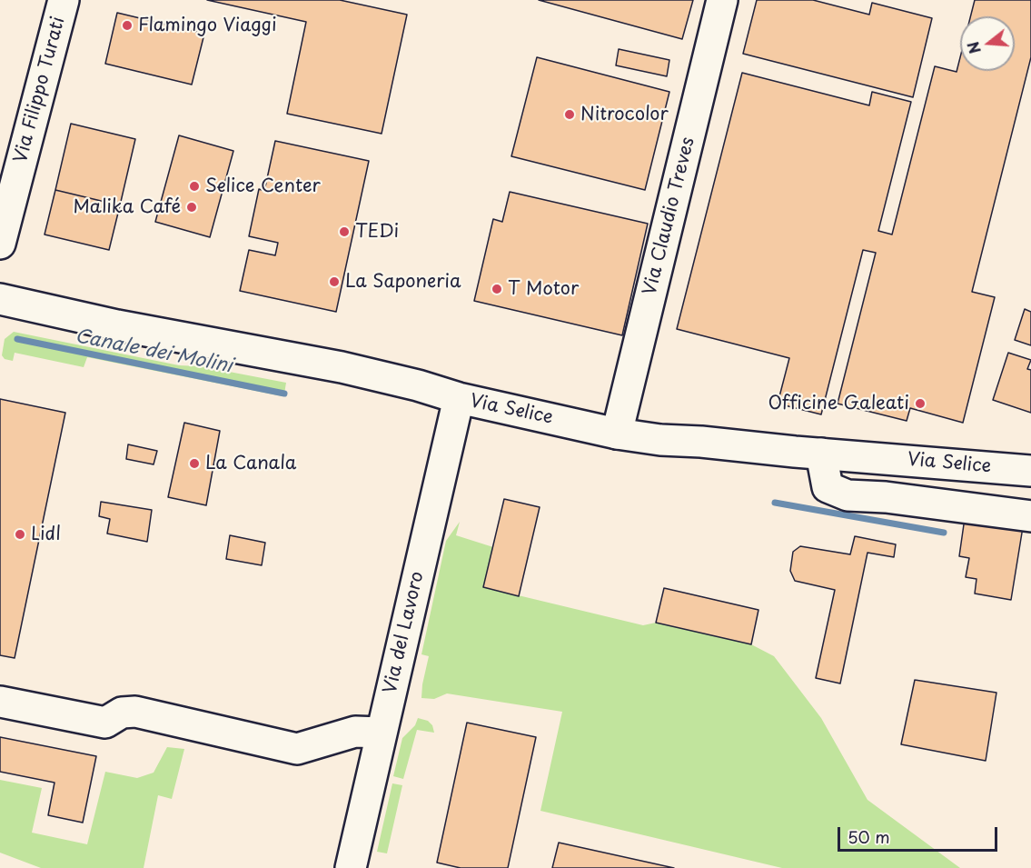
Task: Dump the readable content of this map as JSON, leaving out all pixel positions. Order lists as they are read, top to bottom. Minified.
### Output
{"streets":{"main road":["Via Filippo Turati","Via Claudio Treves","Via Selice","Via del Lavoro"]},"crossings":[["Via Claudio Treves","Via Selice"],["Via Selice","Via del Lavoro"]],"water":["Canale dei Molini"],"places":["Flamingo Viaggi","Nitrocolor","Selice Center","Malika Café","TEDi","La Saponeria","T Motor","Officine Galeati","La Canala","Lidl"],"scale_bar":"50 m","north":"left"}
